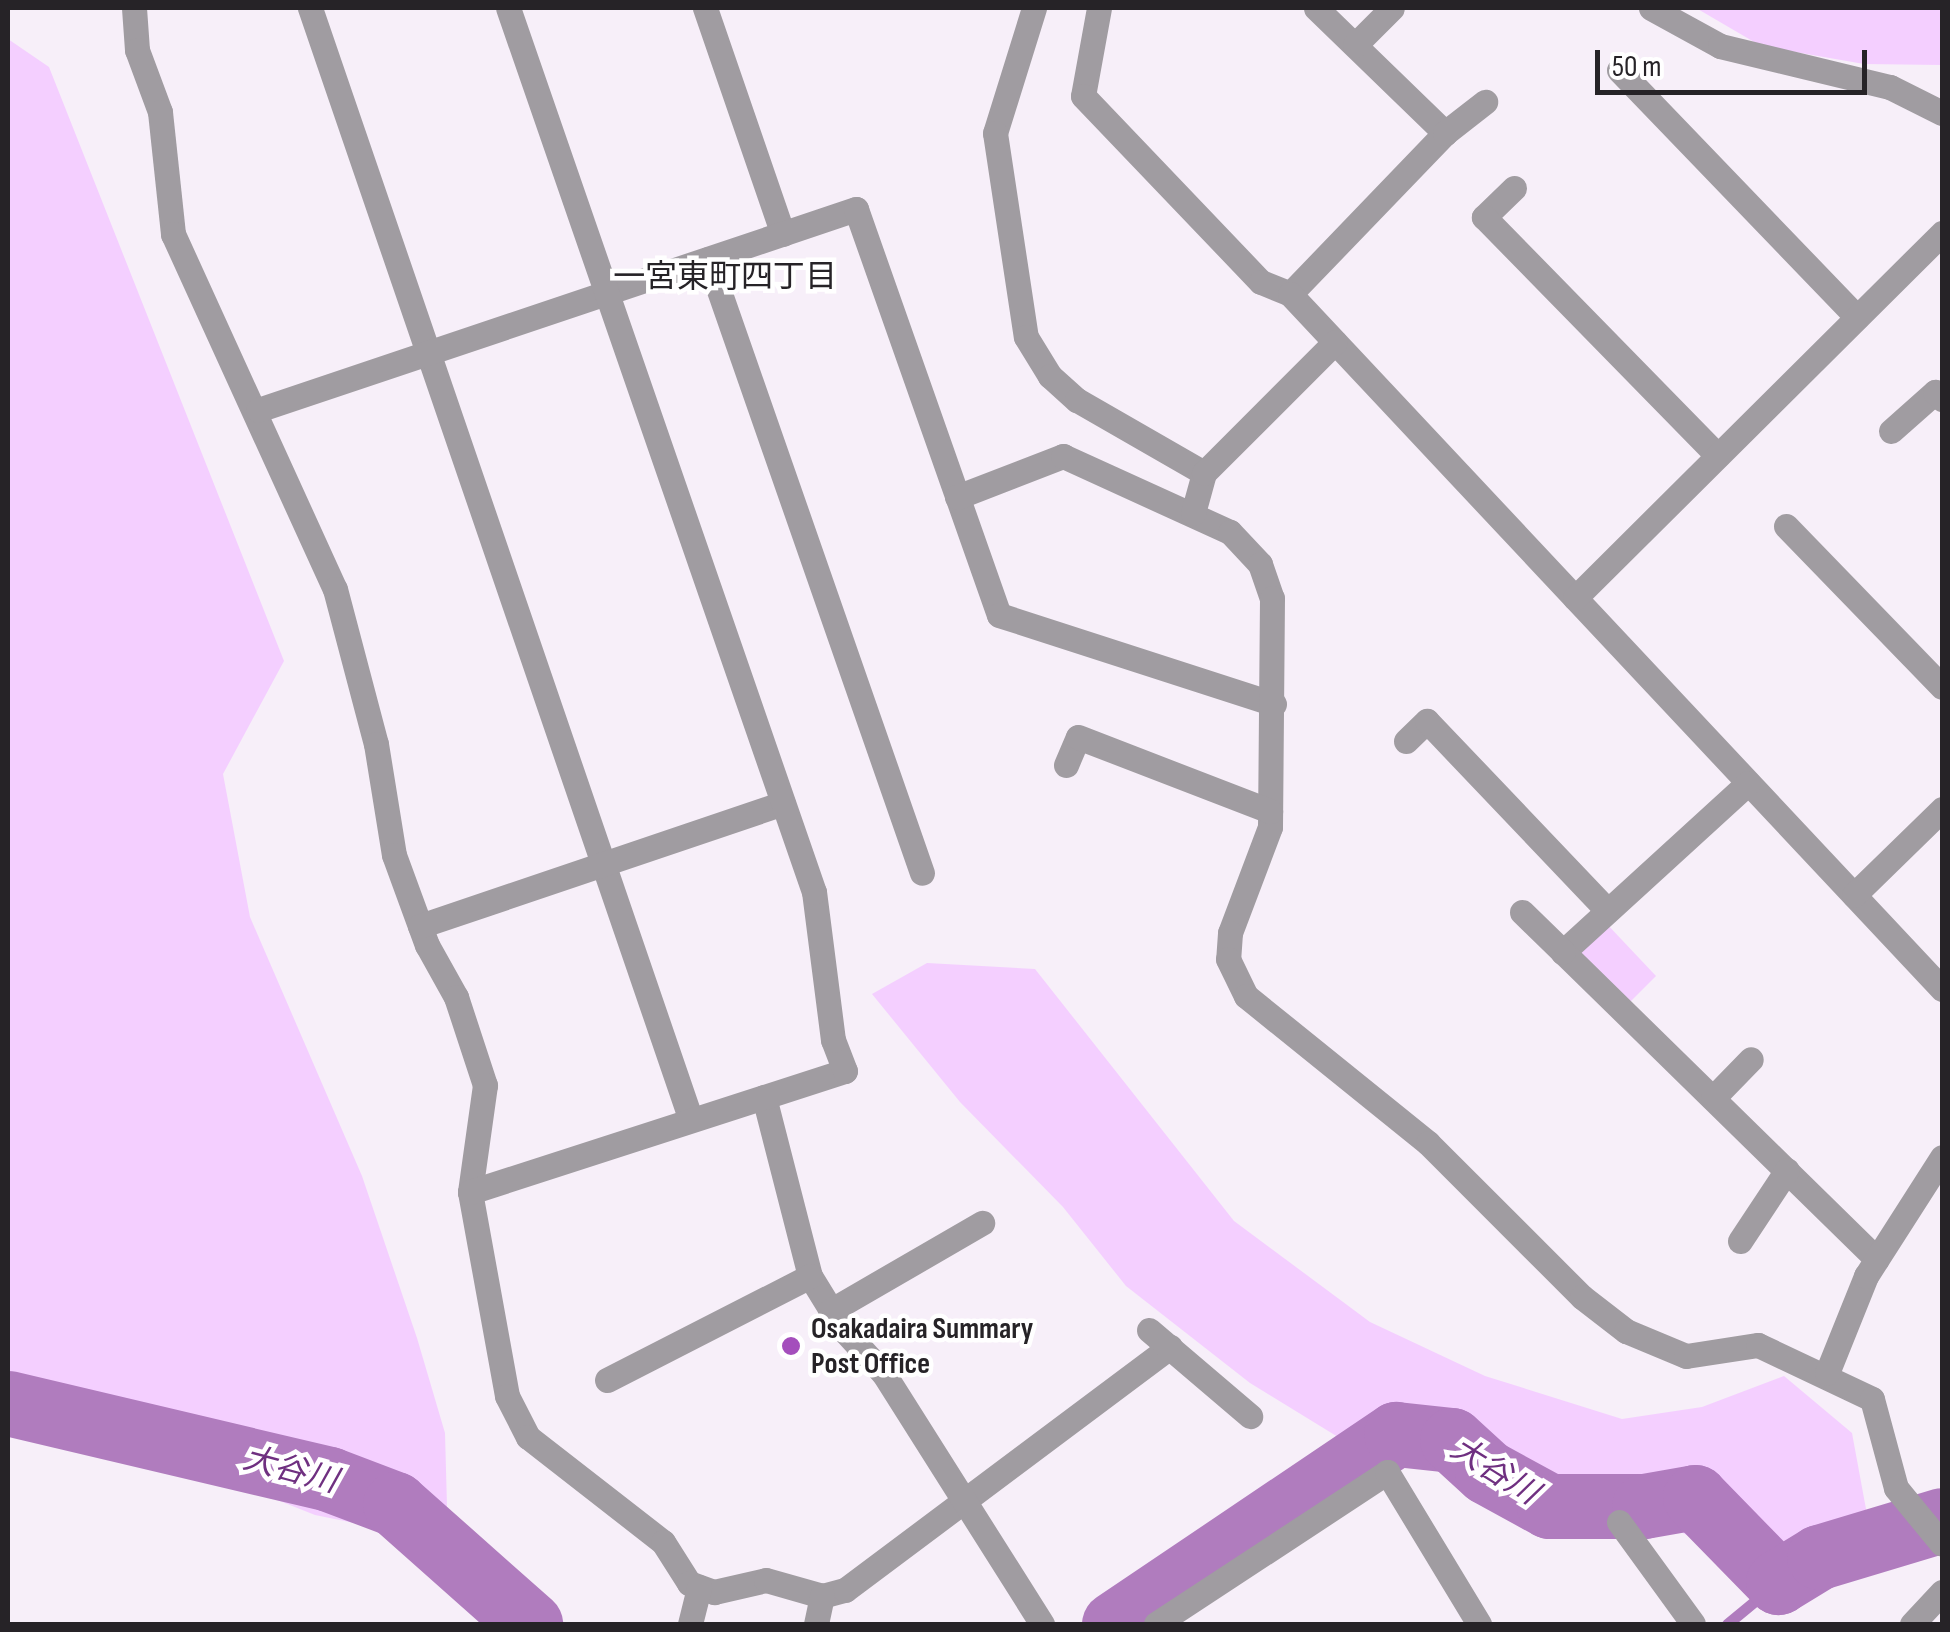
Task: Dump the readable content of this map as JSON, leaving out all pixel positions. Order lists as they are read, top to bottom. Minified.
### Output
{"districts":["一宮東町四丁目"],"water":["大谷川"],"places":["Osakadaira Summary Post Office"],"scale_bar":"50 m"}
